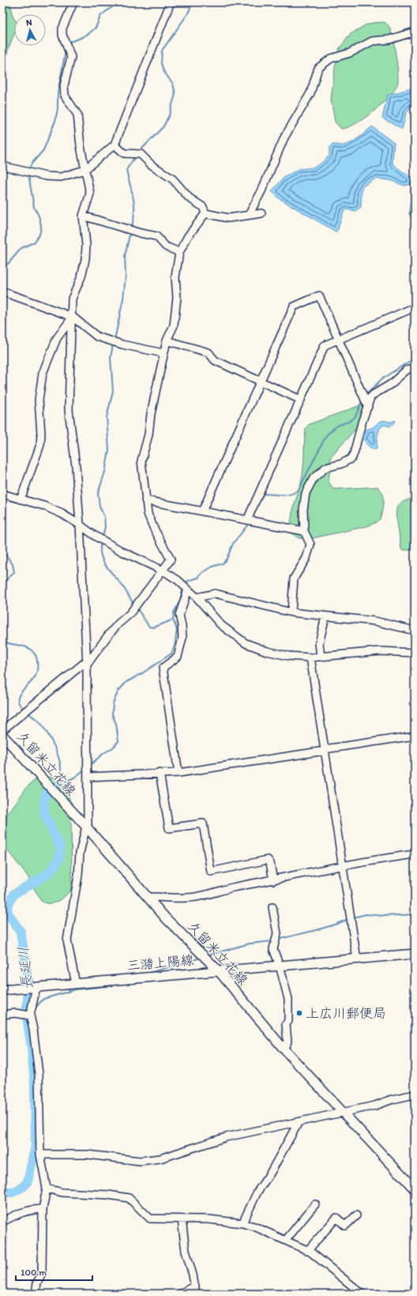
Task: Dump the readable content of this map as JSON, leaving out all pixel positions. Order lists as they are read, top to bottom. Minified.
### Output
{"streets":{"main road":["久留米立花線","三潴上陽線"]},"crossings":[["久留米立花線","三潴上陽線"]],"water":["長延川"],"places":["上広川郵便局"],"scale_bar":"100 m","north":"top"}
